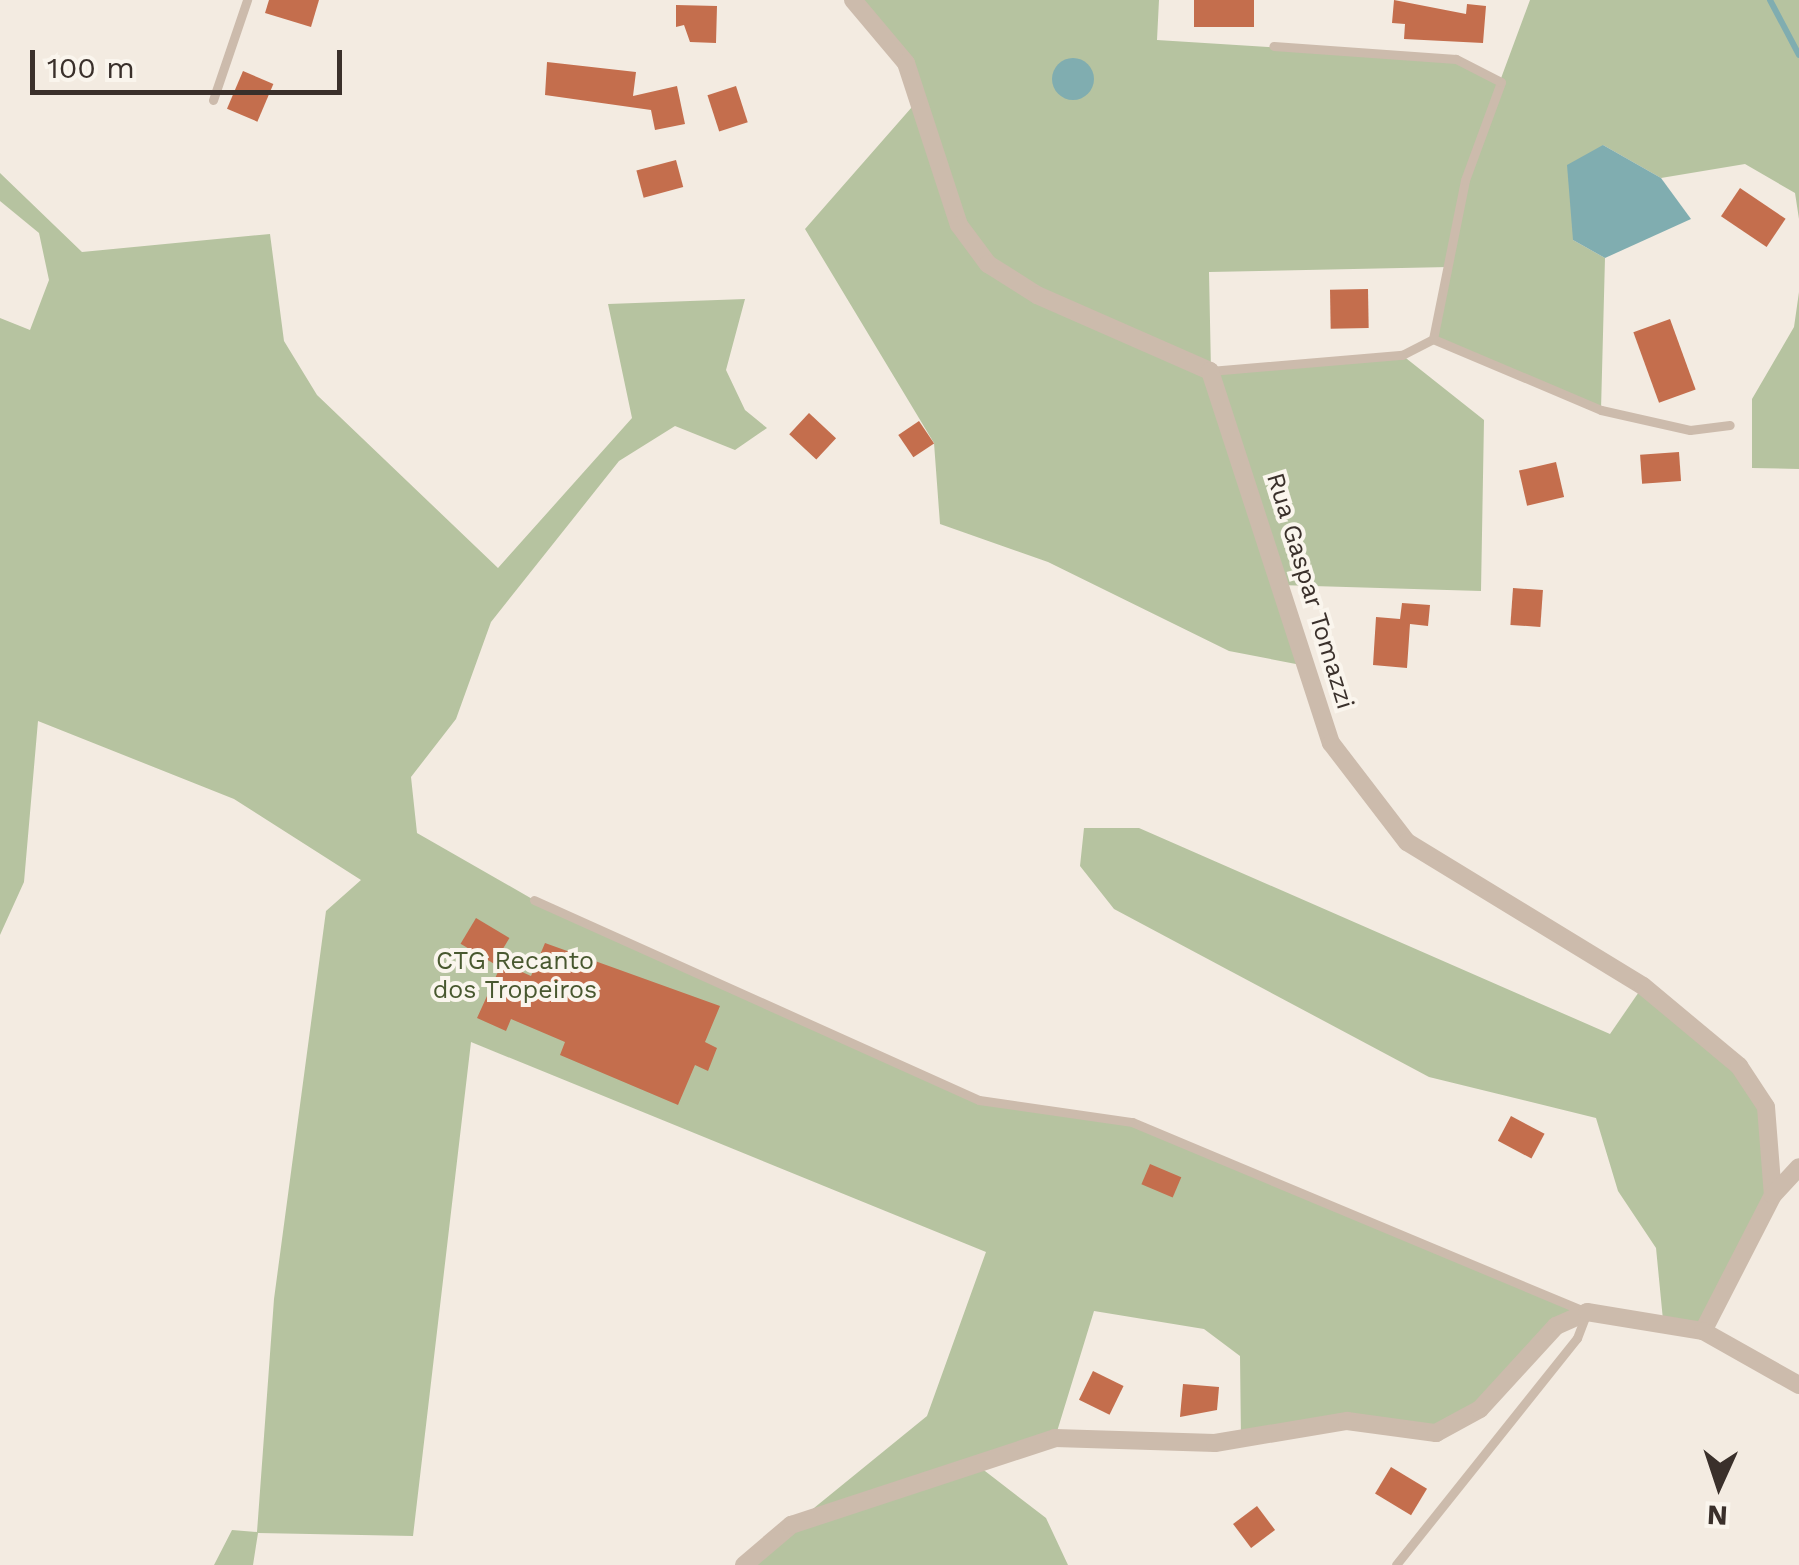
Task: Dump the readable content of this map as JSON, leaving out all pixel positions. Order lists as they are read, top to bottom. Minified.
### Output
{"streets":{"street":["Rua Gaspar Tomazzi"]},"parks":["CTG Recanto dos Tropeiros"],"scale_bar":"100 m","north":"bottom"}
